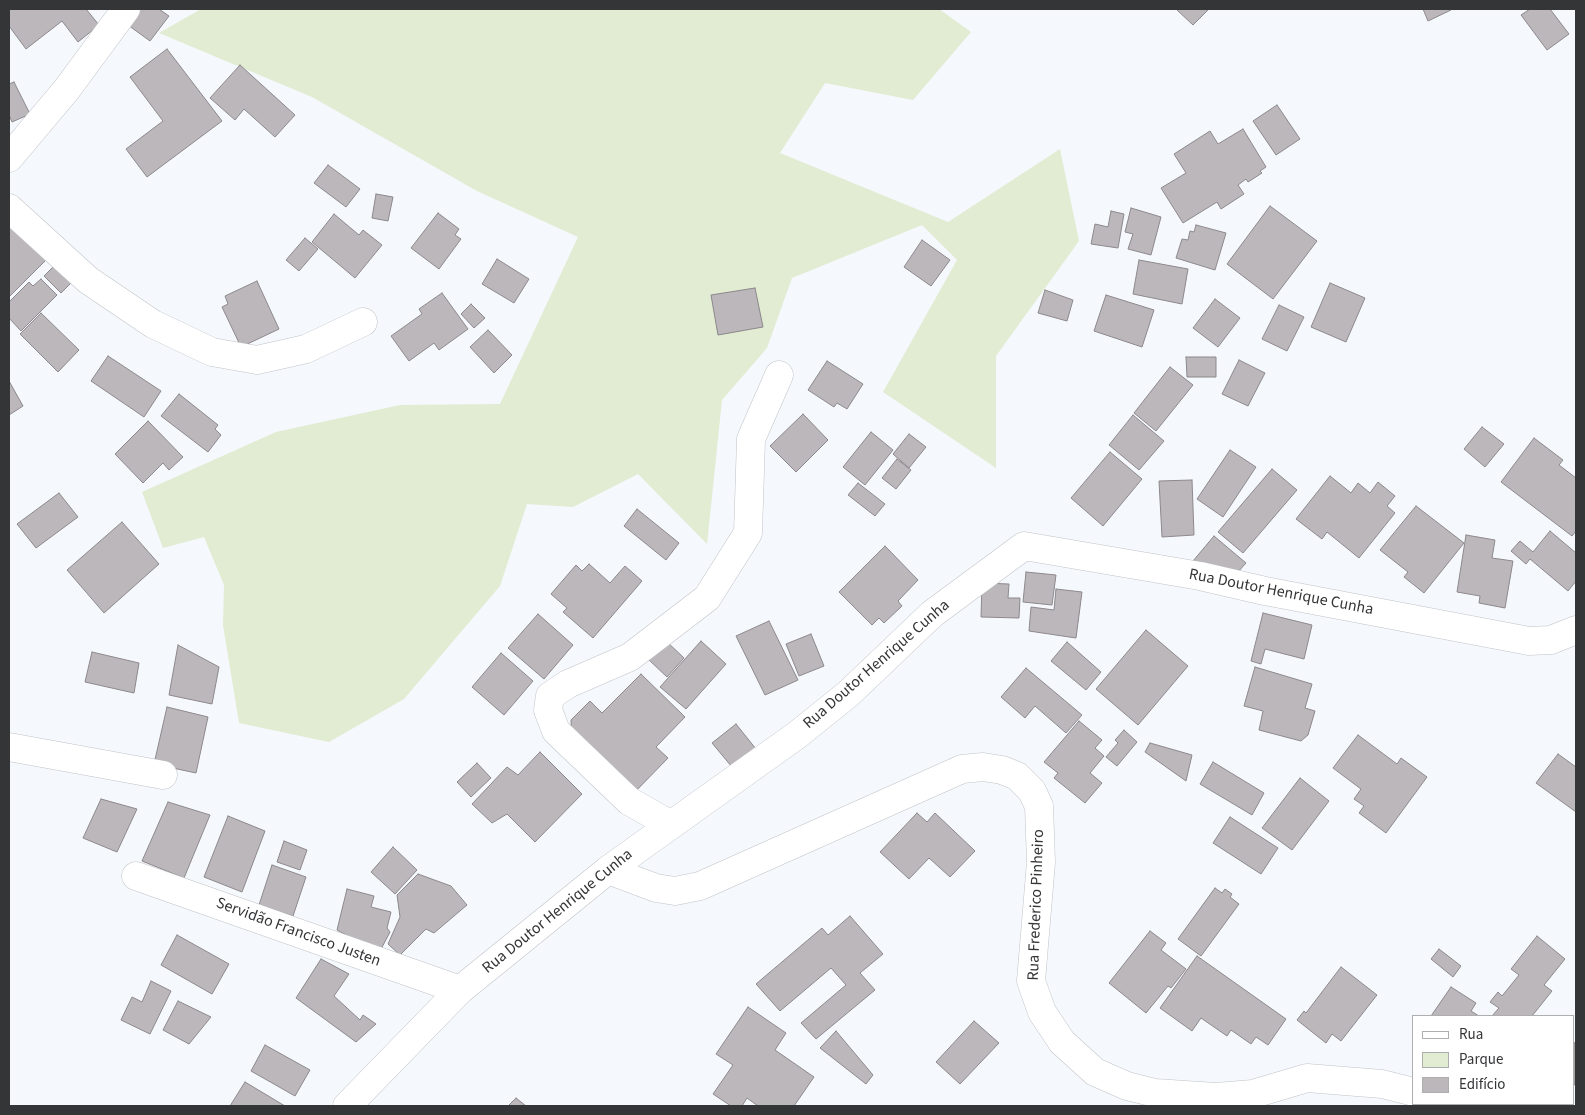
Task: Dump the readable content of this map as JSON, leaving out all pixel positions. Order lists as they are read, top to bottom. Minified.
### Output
{"streets":{"street":["Rua Doutor Henrique Cunha","Rua Frederico Pinheiro","Servidão Francisco Justen"]},"crossings":[["Rua Doutor Henrique Cunha","Rua Frederico Pinheiro"],["Rua Doutor Henrique Cunha","Servidão Francisco Justen"]],"legend":["Rua","Parque","Edifício"]}
